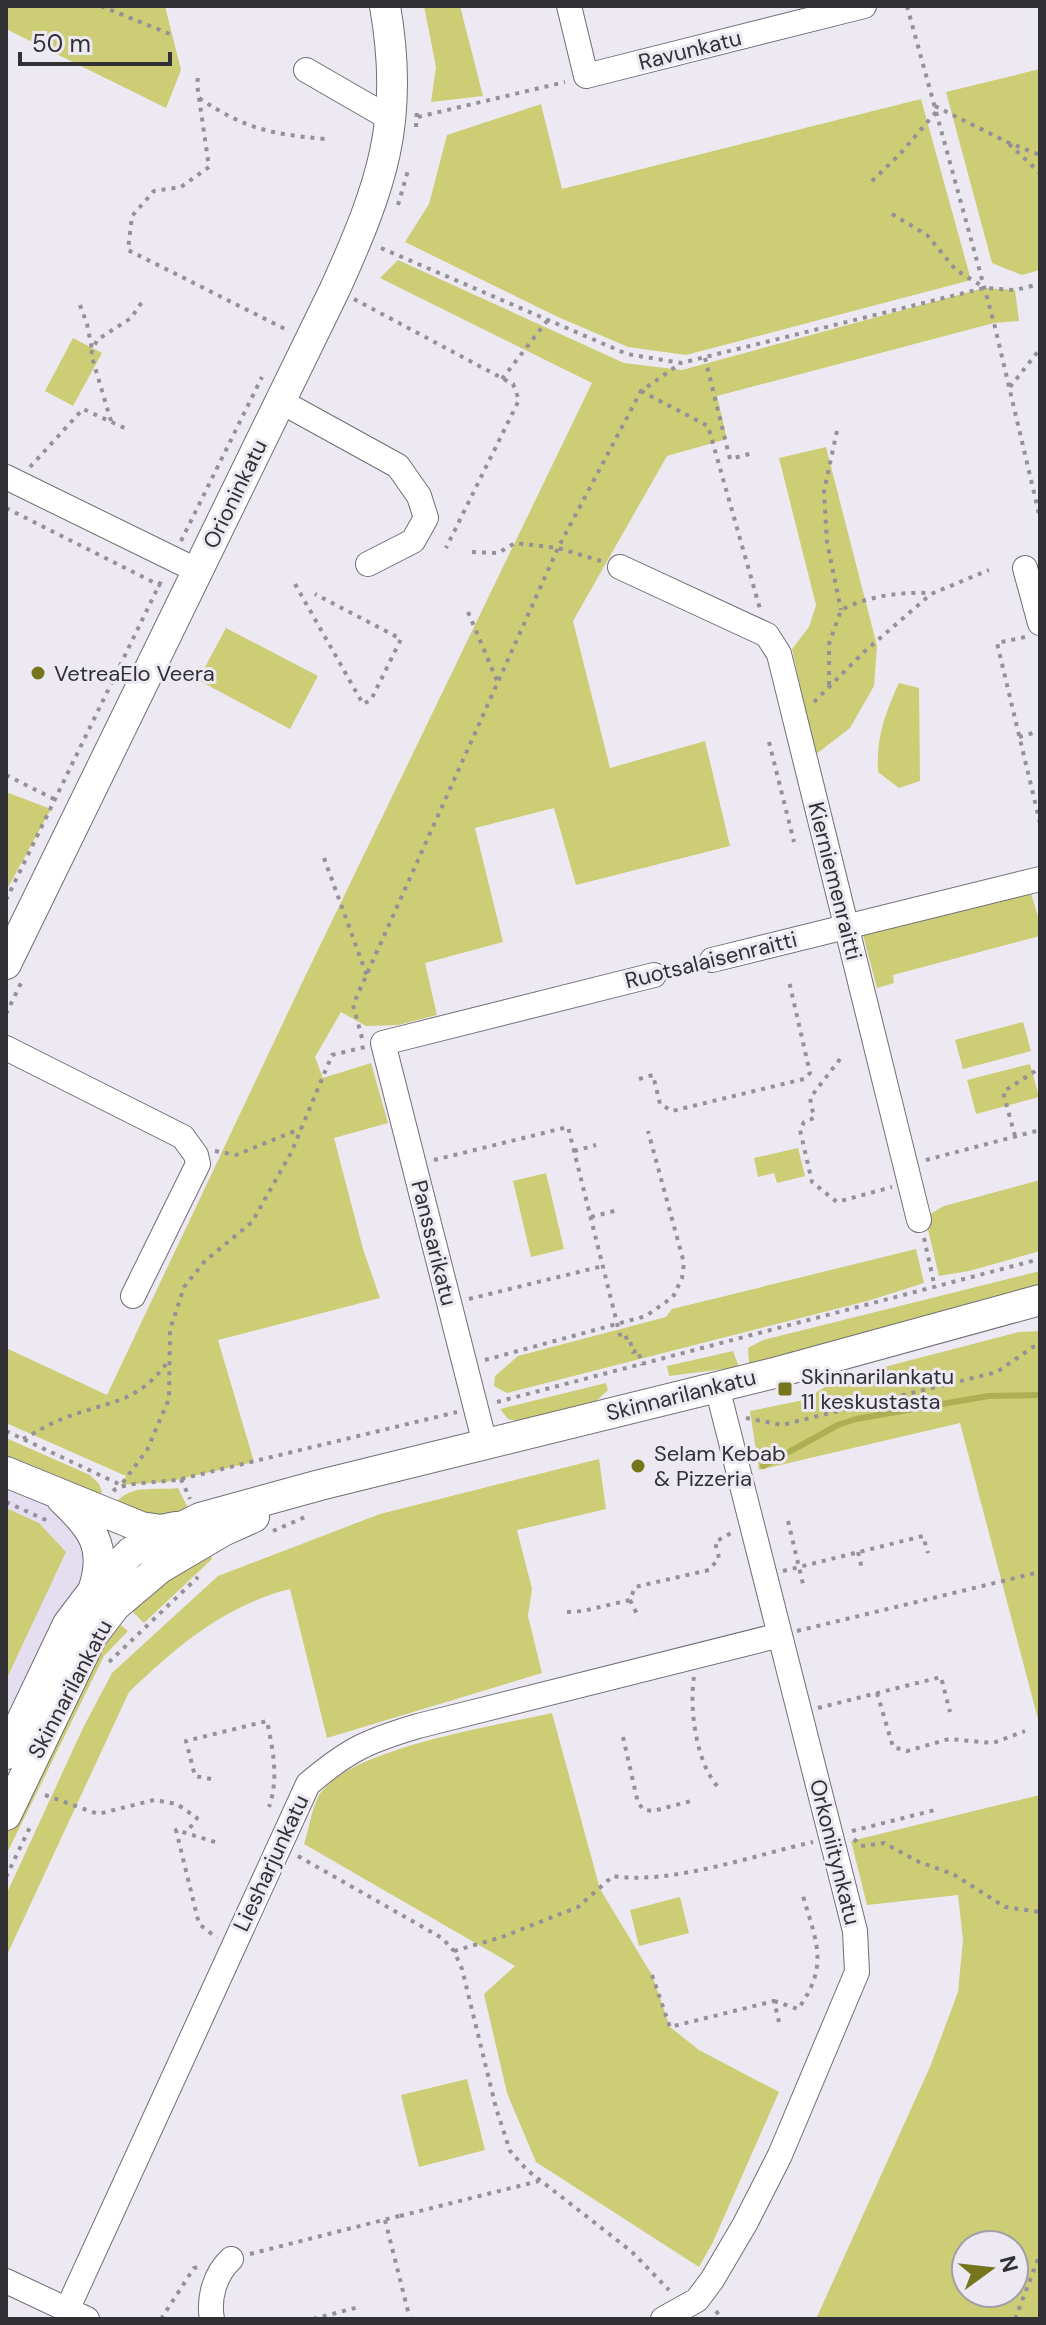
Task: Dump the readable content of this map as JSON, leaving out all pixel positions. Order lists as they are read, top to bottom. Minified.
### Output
{"streets":{"main road":["Orioninkatu","Skinnarilankatu"],"street":["Ravunkatu","Kierniemenraitti","Ruotsalaisenraitti","Panssarikatu","Orkoniitynkatu","Liesharjunkatu"]},"crossings":[["Kierniemenraitti","Ruotsalaisenraitti"],["Ruotsalaisenraitti","Panssarikatu"],["Panssarikatu","Skinnarilankatu"],["Skinnarilankatu","Orkoniitynkatu"],["Orkoniitynkatu","Liesharjunkatu"]],"places":{"other":["VetreaElo Veera","Selam Kebab & Pizzeria"],"transit":["Skinnarilankatu 11 keskustasta"]},"scale_bar":"50 m","north":"right"}
